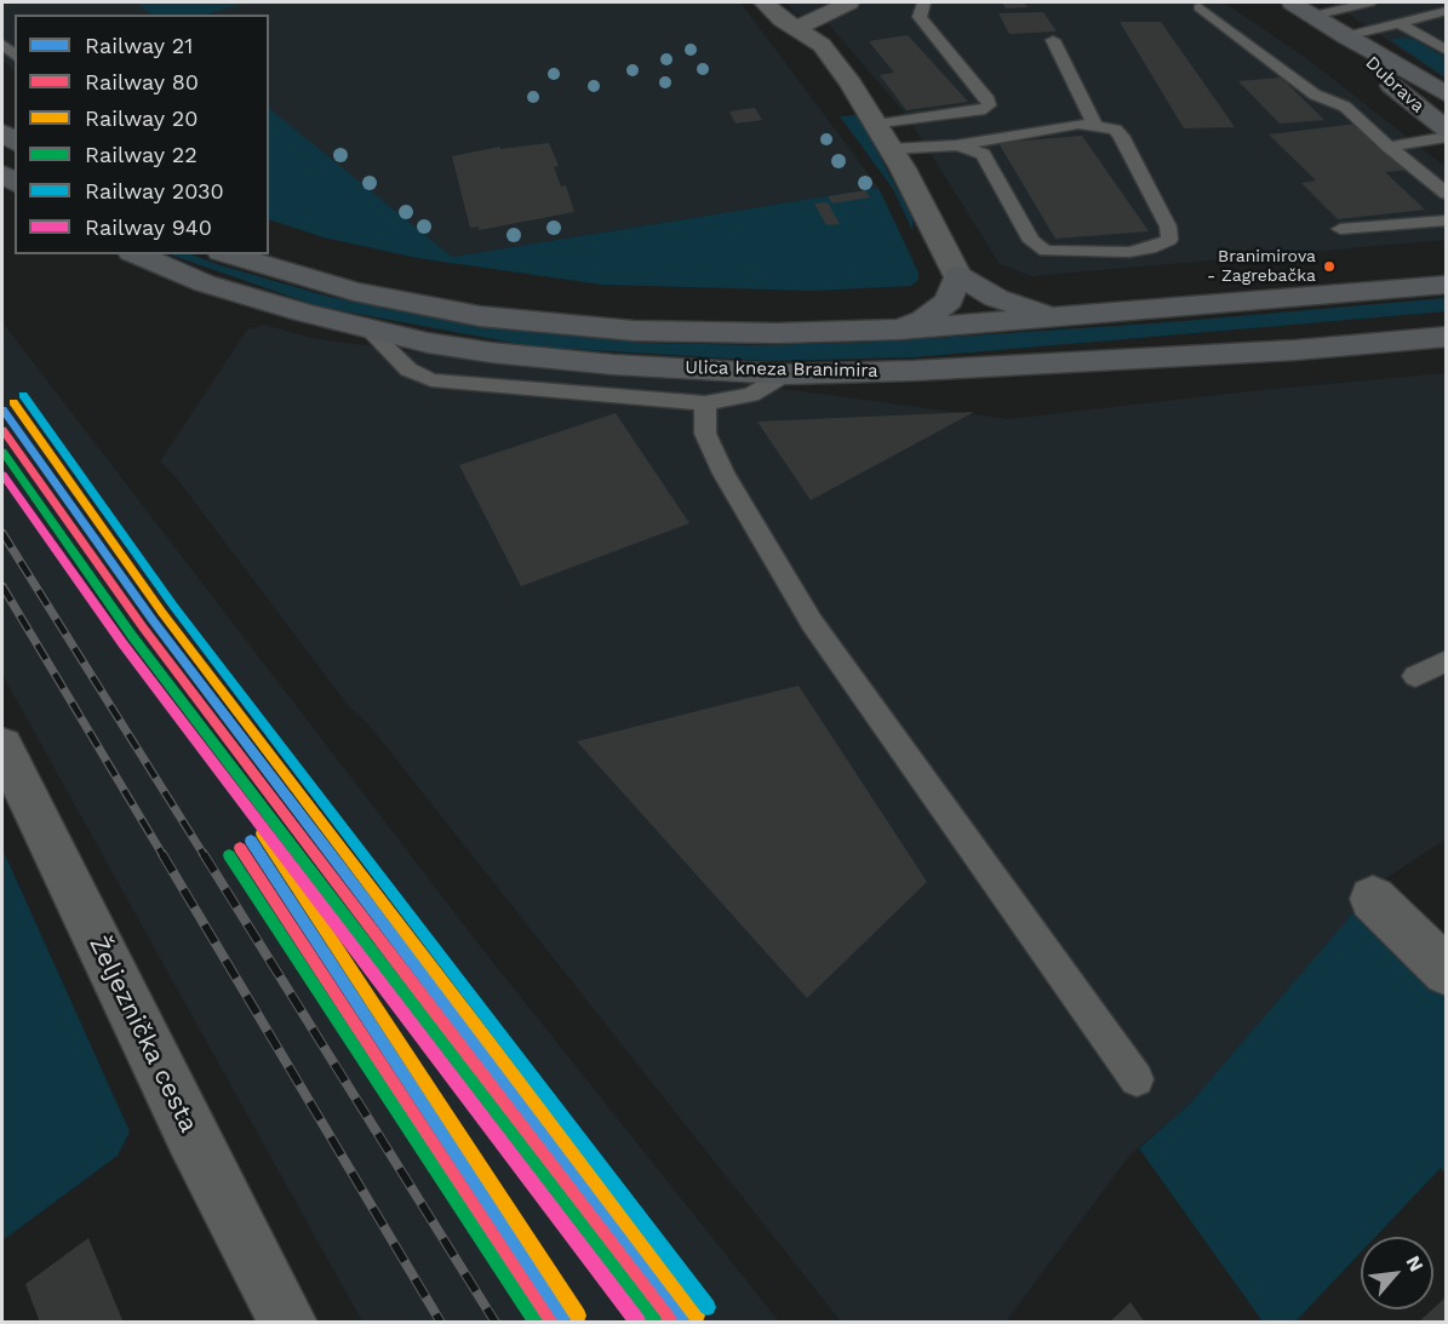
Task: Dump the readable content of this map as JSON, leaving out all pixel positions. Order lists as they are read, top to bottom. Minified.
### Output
{"streets":{"main road":["Dubrava","Ulica kneza Branimira"],"street":["Željeznička cesta"]},"places":["Branimirova - Zagrebačka"],"lines":["rail line 2030","rail line 20","rail line 21","rail line 80","rail line 22","rail line 940"],"legend":["Railway 21","Railway 80","Railway 20","Railway 22","Railway 2030","Railway 940"],"north":"top right"}
